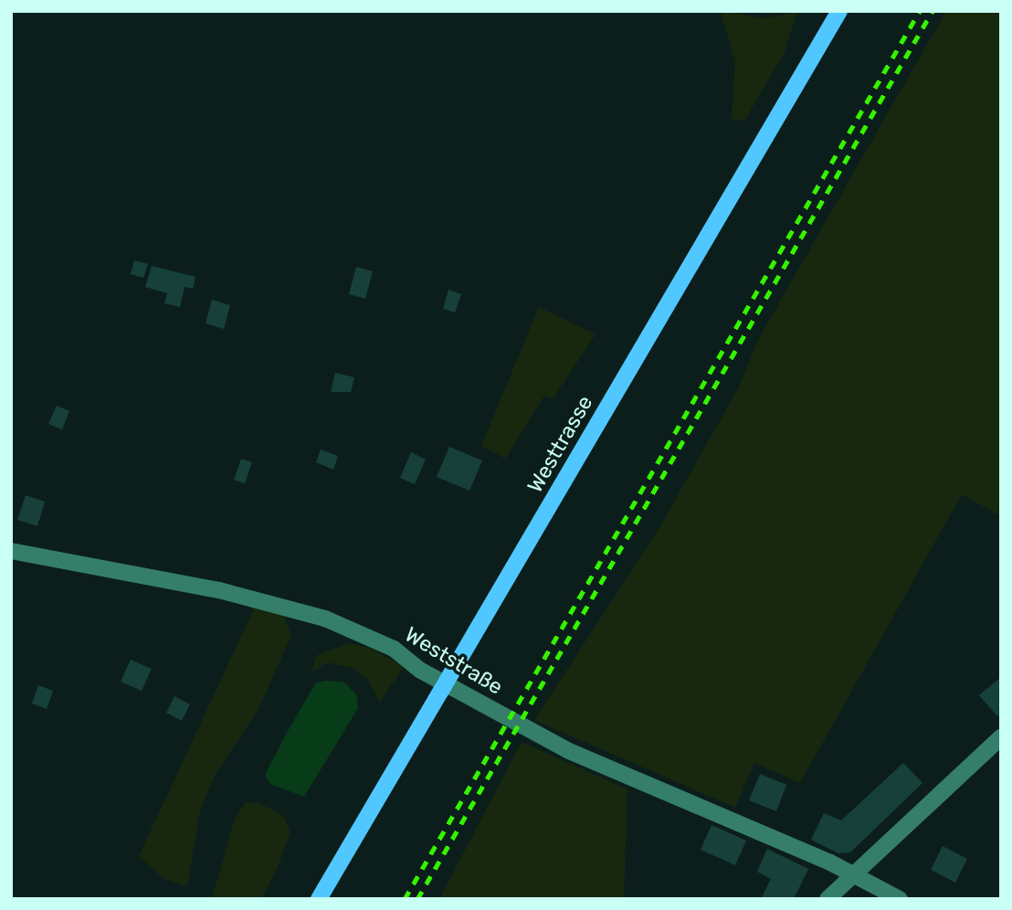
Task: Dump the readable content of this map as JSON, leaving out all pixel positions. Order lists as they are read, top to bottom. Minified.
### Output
{"streets":{"main road":["Westtrasse"],"street":["Weststraße"]}}
